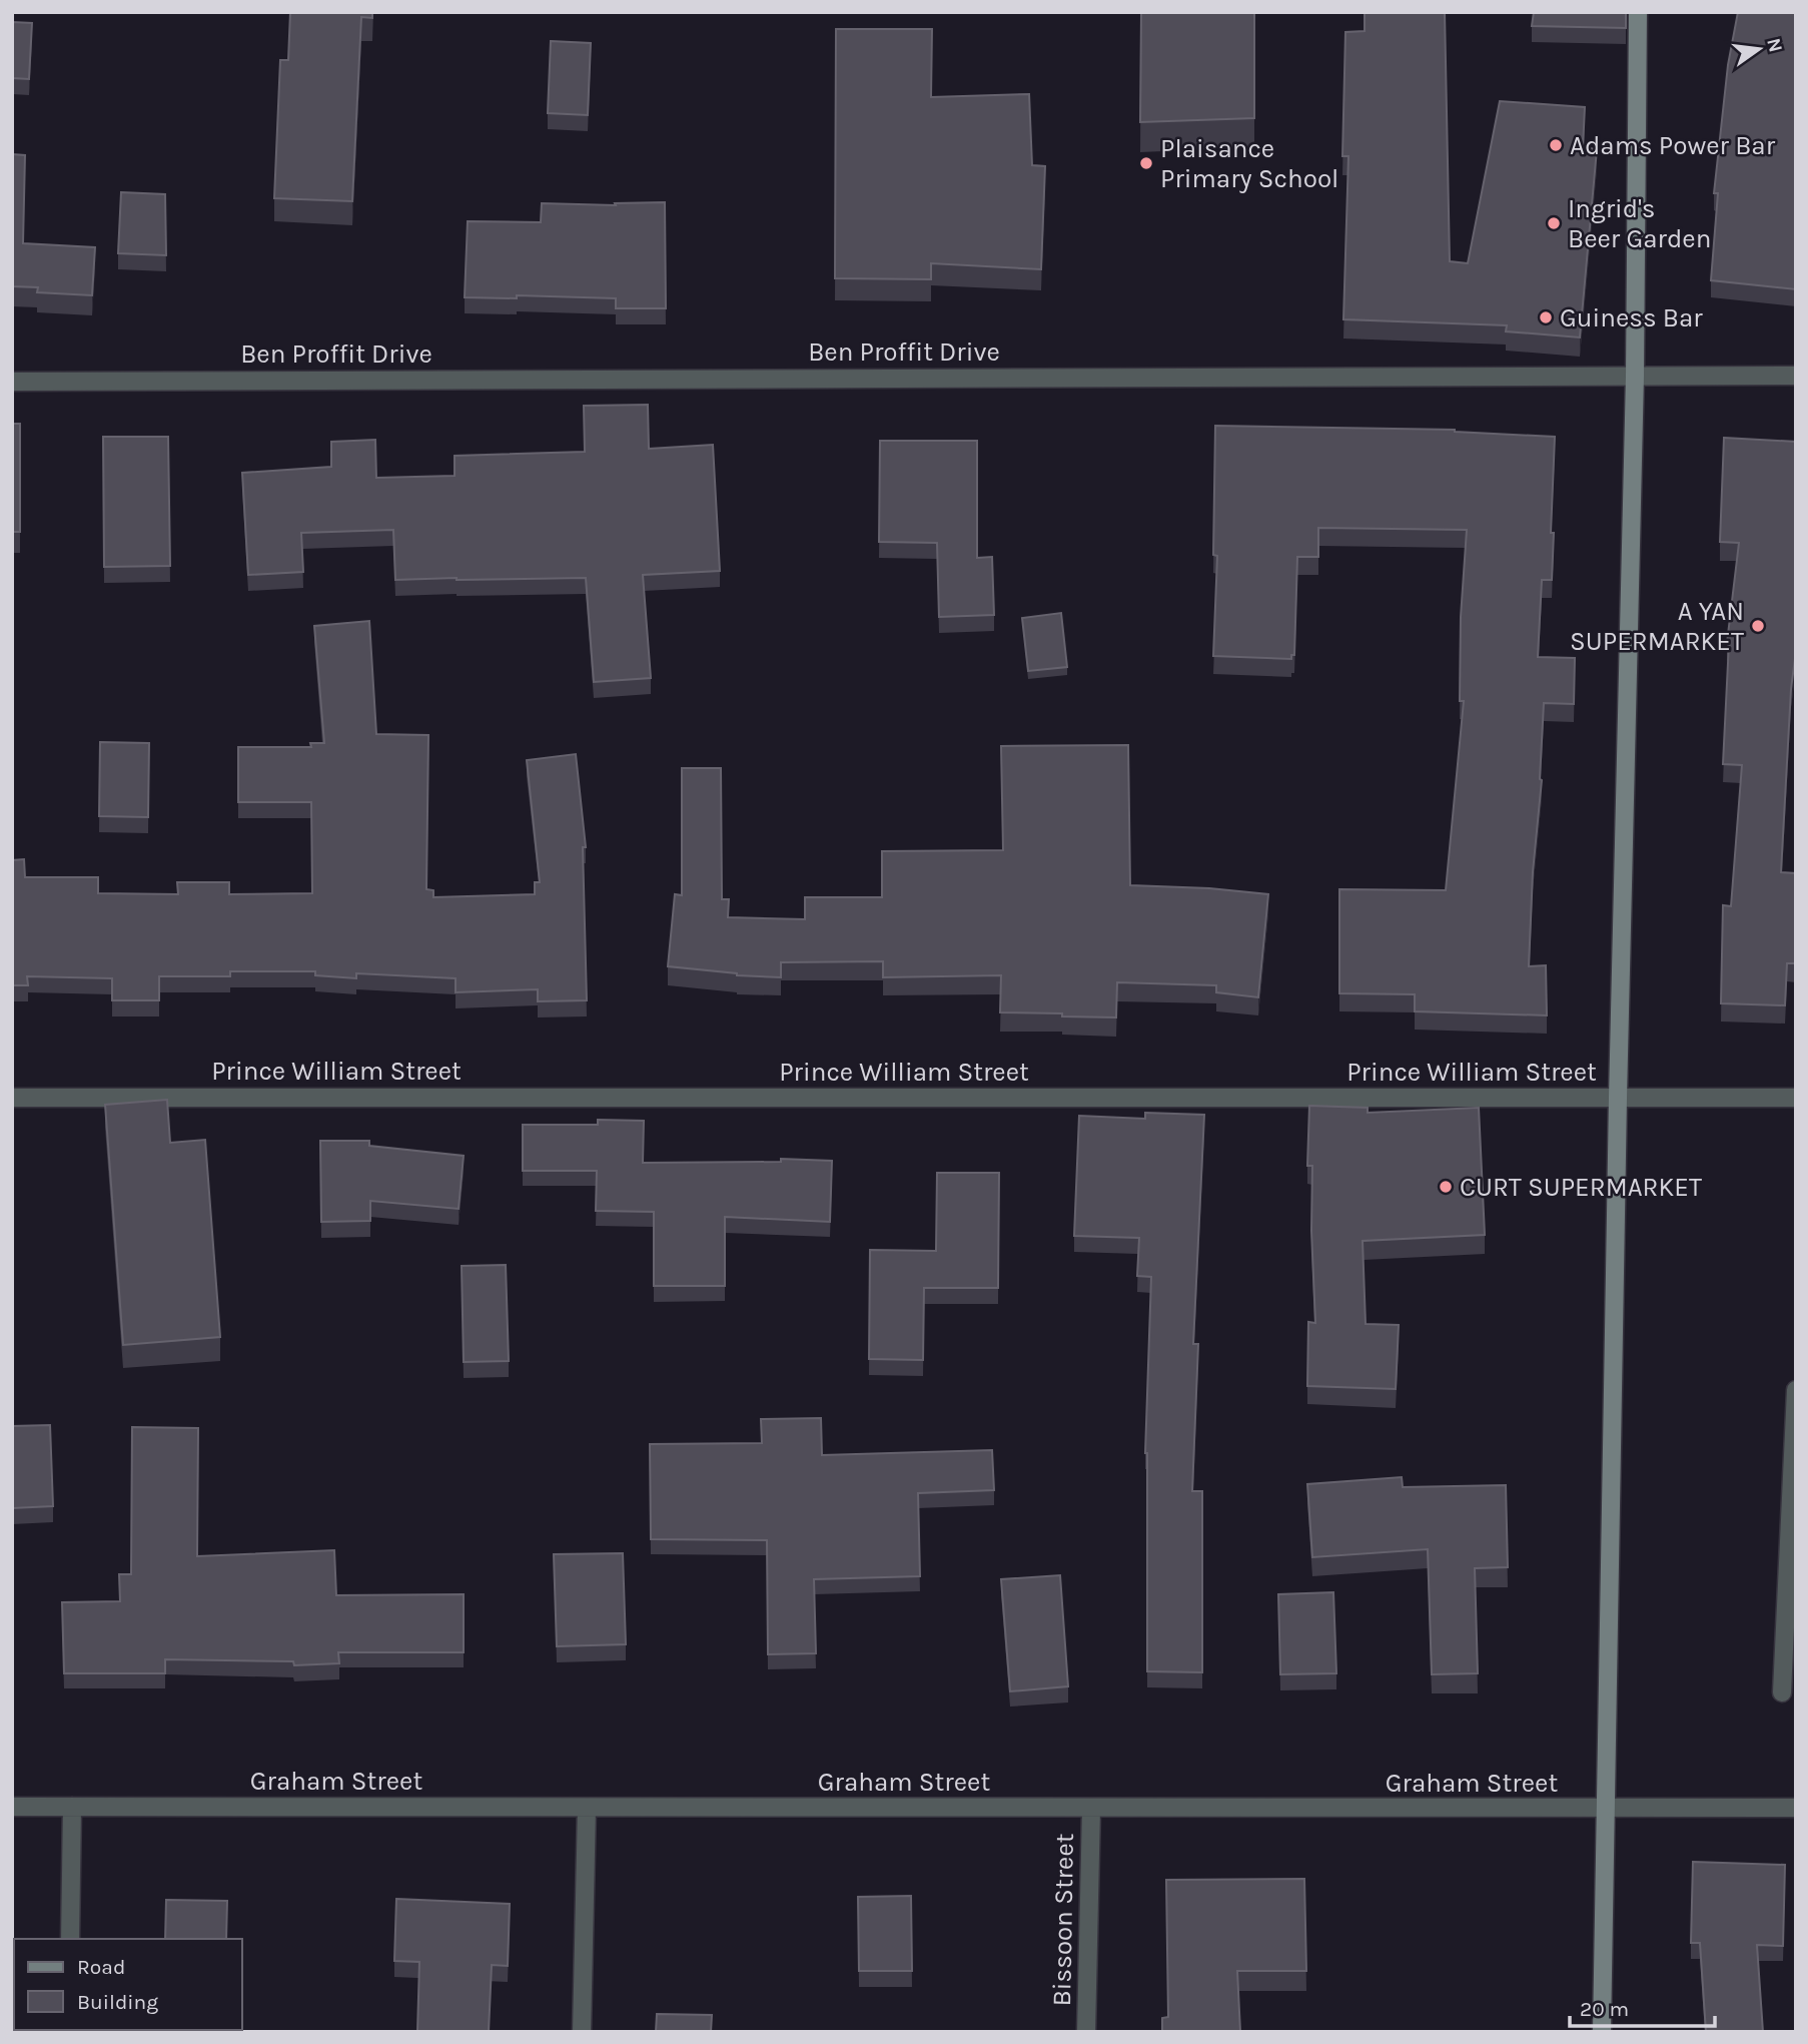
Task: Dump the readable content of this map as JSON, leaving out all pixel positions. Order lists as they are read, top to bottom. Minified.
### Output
{"streets":{"street":["Ben Proffit Drive","Prince William Street","Graham Street","Bissoon Street"]},"crossings":[["Graham Street","Bissoon Street"]],"places":["Adams Power Bar","Plaisance Primary School","Ingrid's Beer Garden","Guiness Bar","A YAN SUPERMARKET","CURT SUPERMARKET"],"legend":["Road","Building"],"scale_bar":"20 m","north":"right"}
